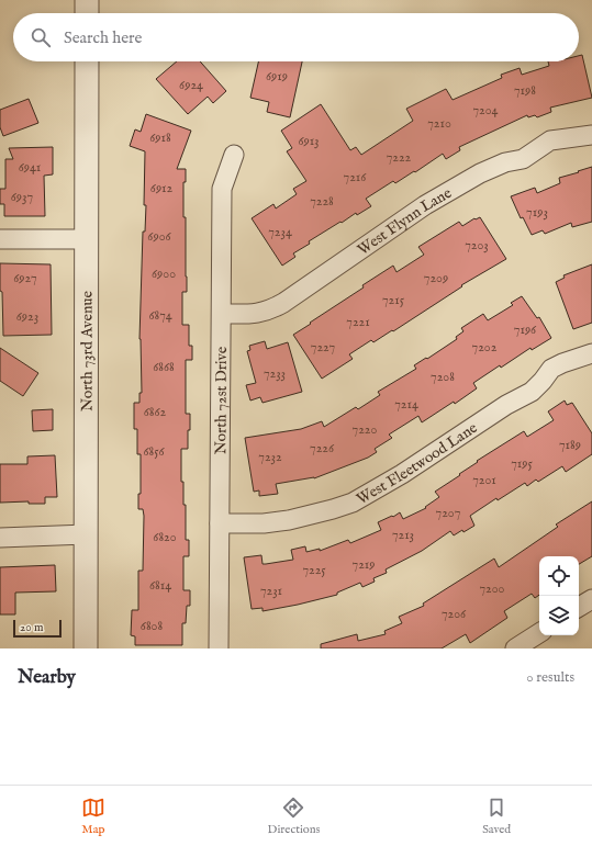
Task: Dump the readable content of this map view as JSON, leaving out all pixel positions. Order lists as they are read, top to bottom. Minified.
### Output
{"streets":{"street":["West Flynn Lane","North 73rd Avenue","North 72st Drive","West Fleetwood Lane"]},"crossings":[["West Flynn Lane","North 72st Drive"],["North 72st Drive","West Fleetwood Lane"]],"house_numbers":["6919","6924","7198","7204","7210","6918","6913","7222","6941","7216","6912","6937","7228","7193","7234","6906","7203","6900","6927","7209","7215","6874","6923","7221","7196","7227","7202","6868","7233","7208","7214","6862","7220","7189","7226","6856","7232","7195","7201","7207","7213","6820","7219","7225","6814","7200","7231","7206","6808"],"scale_bar":"20 m","page":{"search":"Search here","scale":"20 m","heading":["Nearby","0 results"],"nav":["Map","Directions","Saved"]}}
